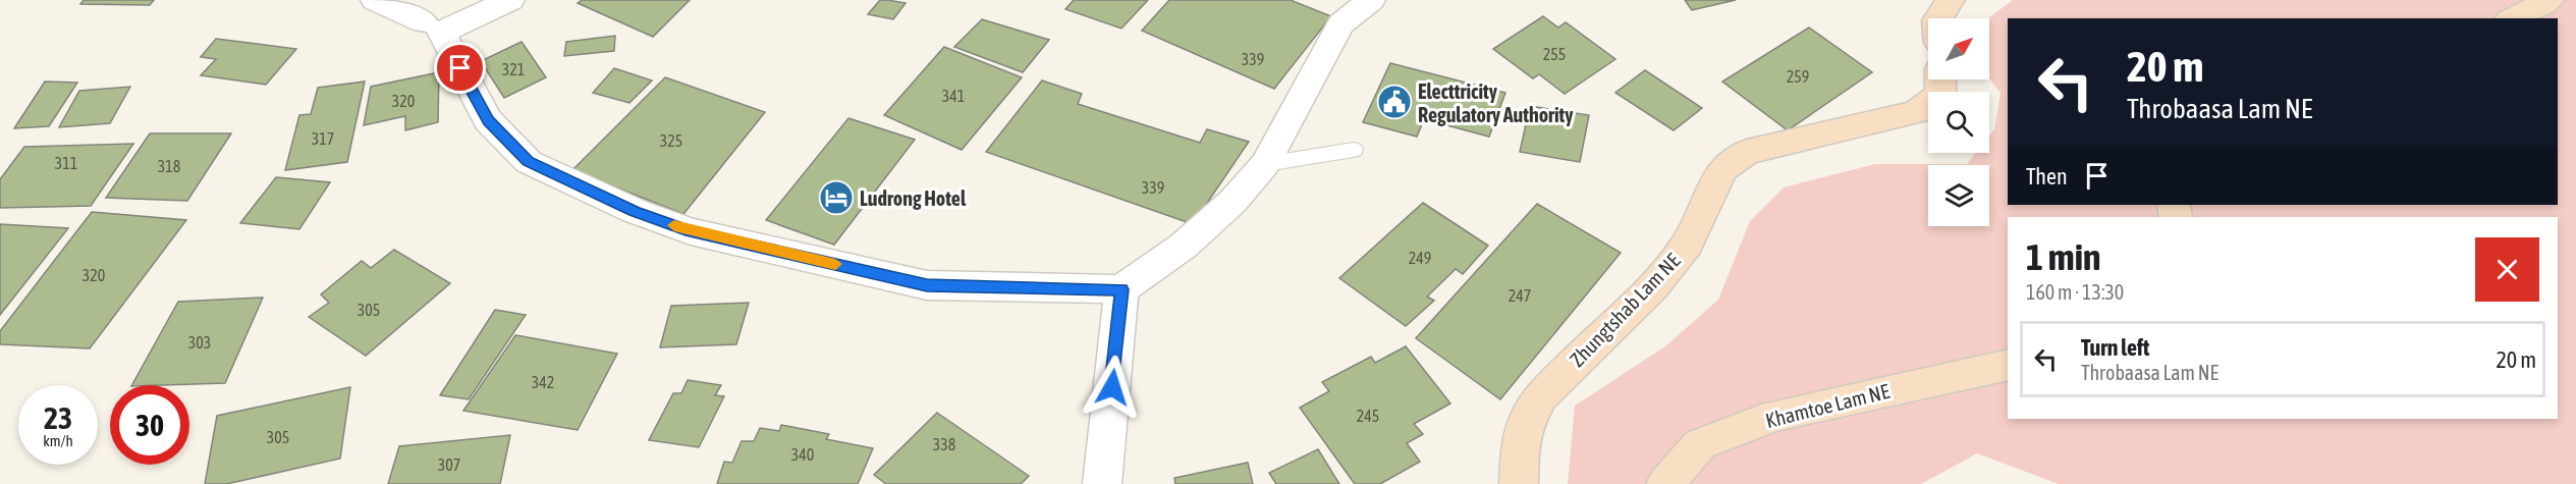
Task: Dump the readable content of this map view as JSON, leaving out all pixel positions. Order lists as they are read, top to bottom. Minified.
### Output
{"streets":{"main road":["Zhungtshab Lam NE","Khamtoe Lam NE"]},"places":{"public building":["Electtricity Regulatory Authority"],"hotel":["Ludrong Hotel"]},"house_numbers":["255","339","321","259","341","320","317","325","311","318","339","249","320","247","305","303","342","245","305","338","340","307"],"north":"top right","page":{"turn":["20 m","Throbaasa Lam NE"],"then":"Then","heading":["1 min","160 m · 13:30"],"list":[{"name":"Turn left","note":"Throbaasa Lam NE","value":"20 m"}],"speed":"23 km/h","limit":"30"}}
